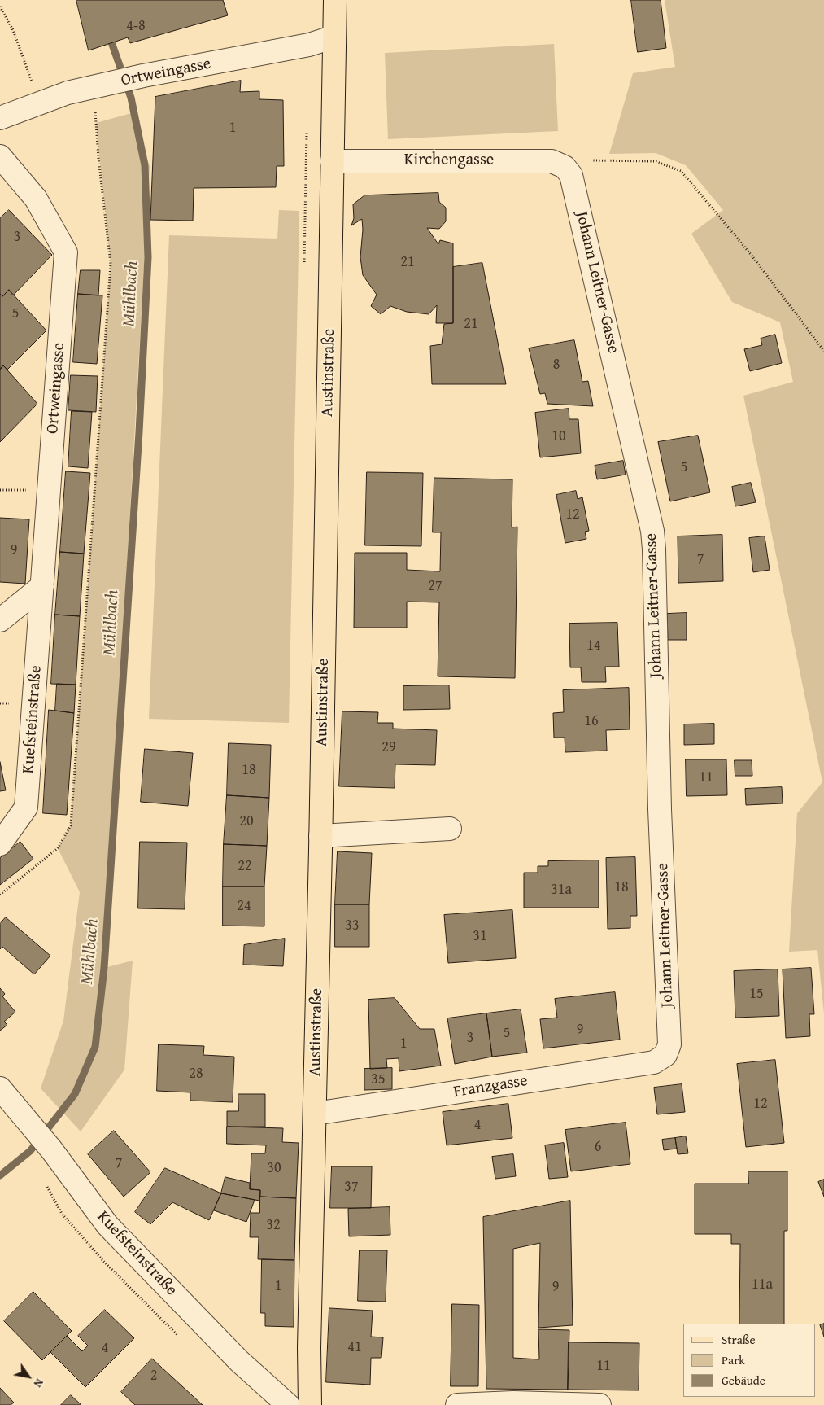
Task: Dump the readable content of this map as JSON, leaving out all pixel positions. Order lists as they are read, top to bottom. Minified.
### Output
{"streets":{"main road":["Austinstraße"],"street":["Ortweingasse","Kirchengasse","Johann Leitner-Gasse","Kuefsteinstraße","Franzgasse"]},"crossings":[["Ortweingasse","Austinstraße"],["Ortweingasse","Kuefsteinstraße"],["Kirchengasse","Johann Leitner-Gasse"],["Kirchengasse","Austinstraße"],["Johann Leitner-Gasse","Franzgasse"],["Austinstraße","Franzgasse"]],"water":["Mühlbach"],"house_numbers":["4-8","1","3","21","5","21","8","10","5","12","9","7","27","14","16","29","18","11","20","22","18","31a","24","33","31","15","9","5","3","1","28","35","12","4","6","7","30","37","32","11a","1","9","41","4","11","2"],"legend":["Straße","Park","Gebäude"],"north":"bottom right"}
